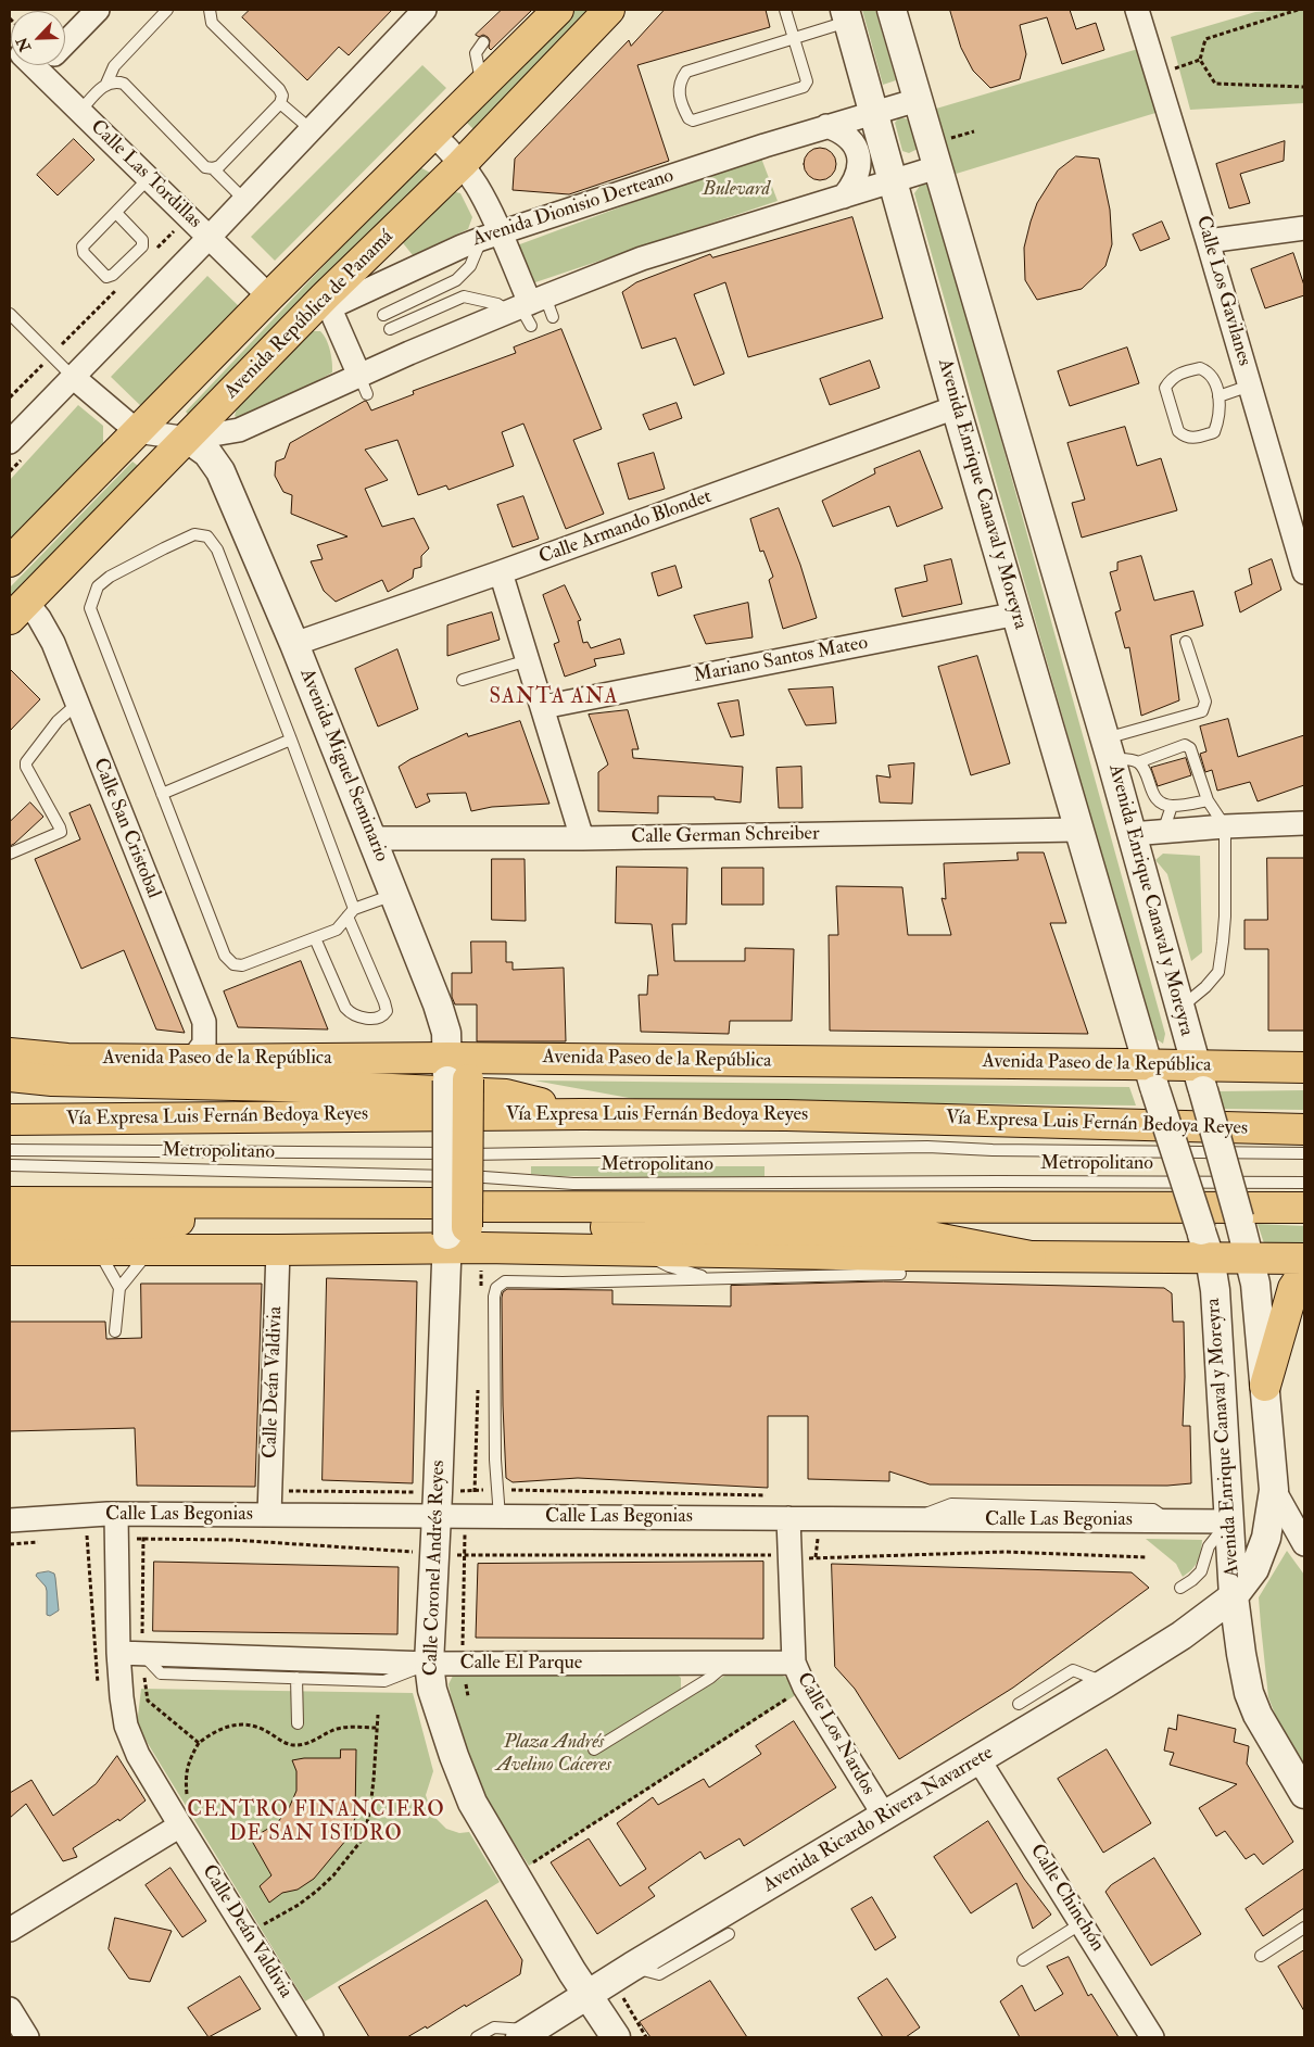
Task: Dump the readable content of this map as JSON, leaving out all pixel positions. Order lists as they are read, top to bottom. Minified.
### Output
{"streets":{"main road":["Avenida República de Panamá","Avenida Paseo de la República","Vía Expresa Luis Fernán Bedoya Reyes"],"street":["Calle Las Tordillas","Avenida Dionisio Derteano","Calle Los Gavilanes","Avenida Enrique Canaval y Moreyra","Calle Armando Blondet","Mariano Santos Mateo","Avenida Miguel Seminario","Calle San Cristobal","Calle German Schreiber","Calle Deán Valdivia","Calle Las Begonias","Calle Coronel Andrés Reyes","Calle El Parque","Calle Los Nardos","Avenida Ricardo Rivera Navarrete","Calle Chinchón"],"lane":["Metropolitano"]},"crossings":[["Avenida Dionisio Derteano","Avenida República de Panamá"],["Avenida Dionisio Derteano","Avenida Enrique Canaval y Moreyra"],["Avenida República de Panamá","Avenida Miguel Seminario"],["Avenida República de Panamá","Calle San Cristobal"],["Avenida Enrique Canaval y Moreyra","Calle Armando Blondet"],["Avenida Enrique Canaval y Moreyra","Mariano Santos Mateo"],["Avenida Enrique Canaval y Moreyra","Calle German Schreiber"],["Avenida Enrique Canaval y Moreyra","Avenida Paseo de la República"],["Avenida Enrique Canaval y Moreyra","Calle Las Begonias"],["Avenida Enrique Canaval y Moreyra","Avenida Ricardo Rivera Navarrete"],["Calle Armando Blondet","Avenida Miguel Seminario"],["Avenida Miguel Seminario","Calle German Schreiber"],["Avenida Miguel Seminario","Avenida Paseo de la República"],["Calle San Cristobal","Avenida Paseo de la República"],["Calle Deán Valdivia","Calle Las Begonias"],["Calle Deán Valdivia","Calle El Parque"],["Calle Las Begonias","Calle Coronel Andrés Reyes"],["Calle Las Begonias","Calle Los Nardos"],["Calle Coronel Andrés Reyes","Calle El Parque"],["Calle Coronel Andrés Reyes","Avenida Ricardo Rivera Navarrete"],["Calle El Parque","Calle Los Nardos"],["Calle Los Nardos","Avenida Ricardo Rivera Navarrete"],["Avenida Ricardo Rivera Navarrete","Calle Chinchón"]],"districts":["SANTA ANA","CENTRO FINANCIERO DE SAN ISIDRO"],"parks":["Bulevard","Plaza Andrés Avelino Cáceres"],"north":"bottom left"}
